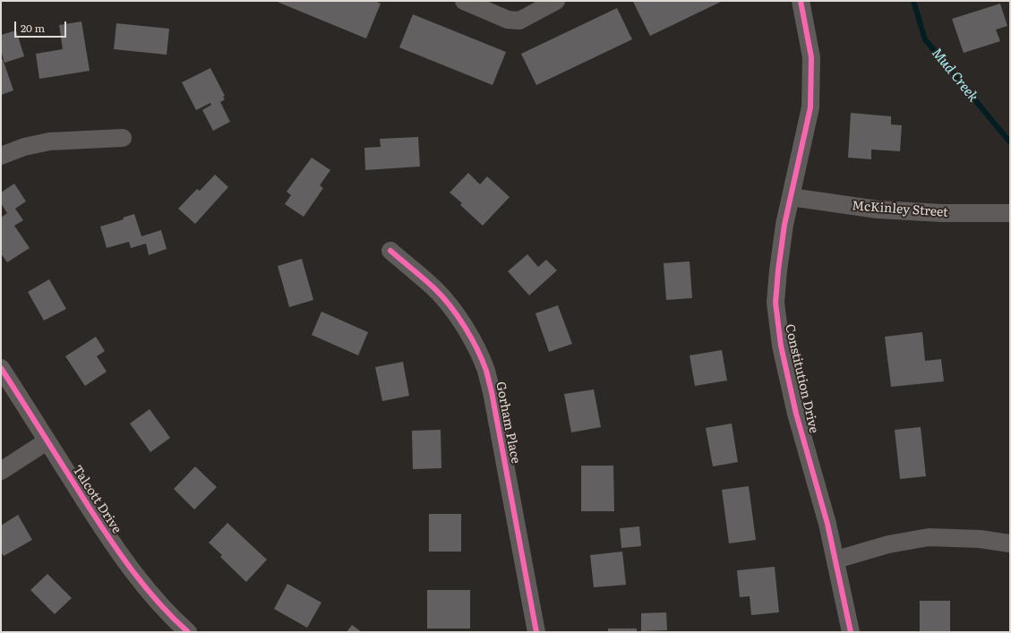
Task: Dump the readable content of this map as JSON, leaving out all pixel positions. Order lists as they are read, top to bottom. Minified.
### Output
{"streets":{"street":["McKinley Street","Constitution Drive","Gorham Place","Talcott Drive"]},"crossings":[["McKinley Street","Constitution Drive"]],"water":["Mud Creek"],"scale_bar":"20 m"}
